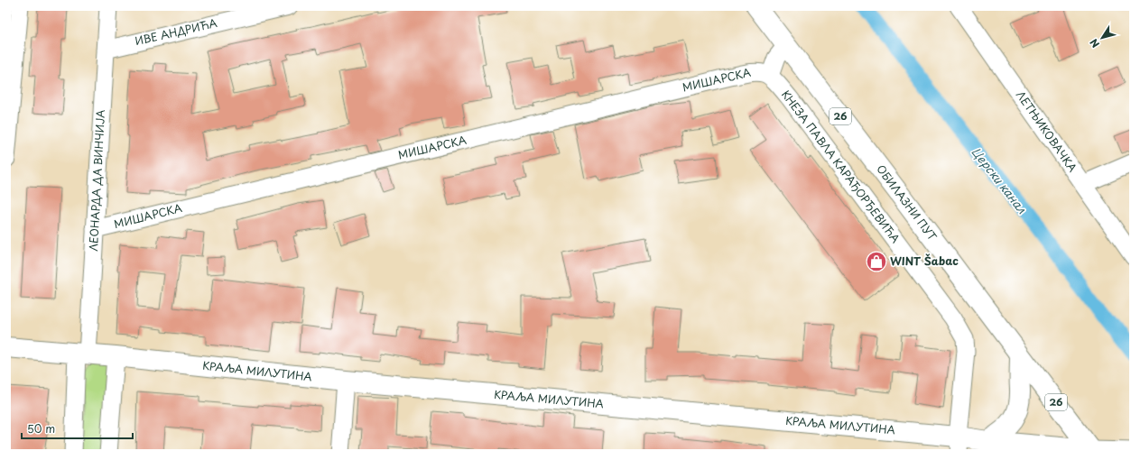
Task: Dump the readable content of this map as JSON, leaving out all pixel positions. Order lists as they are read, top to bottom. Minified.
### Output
{"streets":{"main road":["26","ОБИЛАЗНИ ПУТ","КРАЉА МИЛУТИНА"],"street":["ИВЕ АНДРИЋА","МИШАРСКА","ЛЕТЊИКОВАЧКА","КНЕЗА ПАВЛА КАРАЂОРЂЕВИЋА","ЛЕОНАРДА ДА ВИНЧИЈА"]},"crossings":[["ИВЕ АНДРИЋА","ЛЕОНАРДА ДА ВИНЧИЈА"],["МИШАРСКА","КНЕЗА ПАВЛА КАРАЂОРЂЕВИЋА"],["МИШАРСКА","ЛЕОНАРДА ДА ВИНЧИЈА"],["КНЕЗА ПАВЛА КАРАЂОРЂЕВИЋА","КРАЉА МИЛУТИНА"],["ЛЕОНАРДА ДА ВИНЧИЈА","КРАЉА МИЛУТИНА"],["ОБИЛАЗНИ ПУТ","КРАЉА МИЛУТИНА"]],"water":["Церски канал"],"places":{"shop":["WINT Šabac"]},"scale_bar":"50 m","north":"bottom left"}
